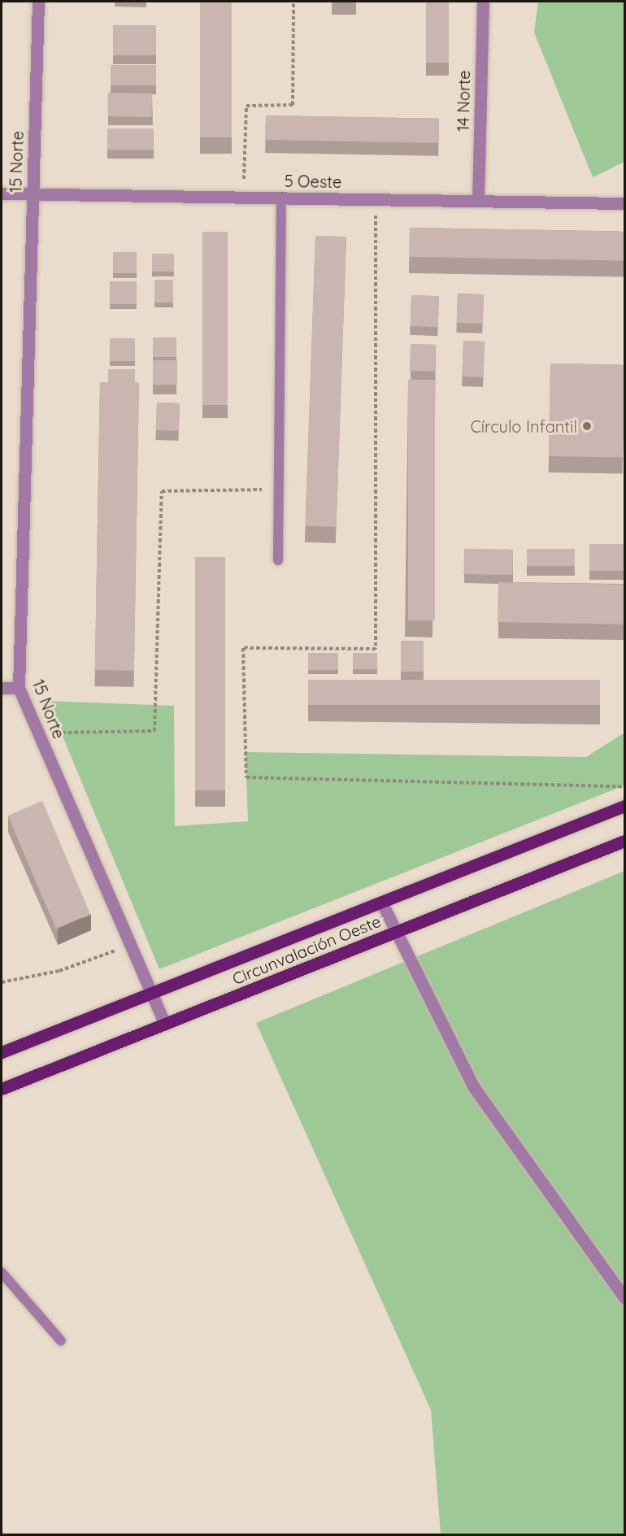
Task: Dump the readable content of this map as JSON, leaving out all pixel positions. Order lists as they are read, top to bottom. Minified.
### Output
{"streets":{"main road":["Circunvalación Oeste"],"street":["14 Norte","15 Norte","5 Oeste"]},"crossings":[["14 Norte","5 Oeste"],["15 Norte","5 Oeste"],["15 Norte","Circunvalación Oeste"]],"places":["Círculo Infantil"]}
